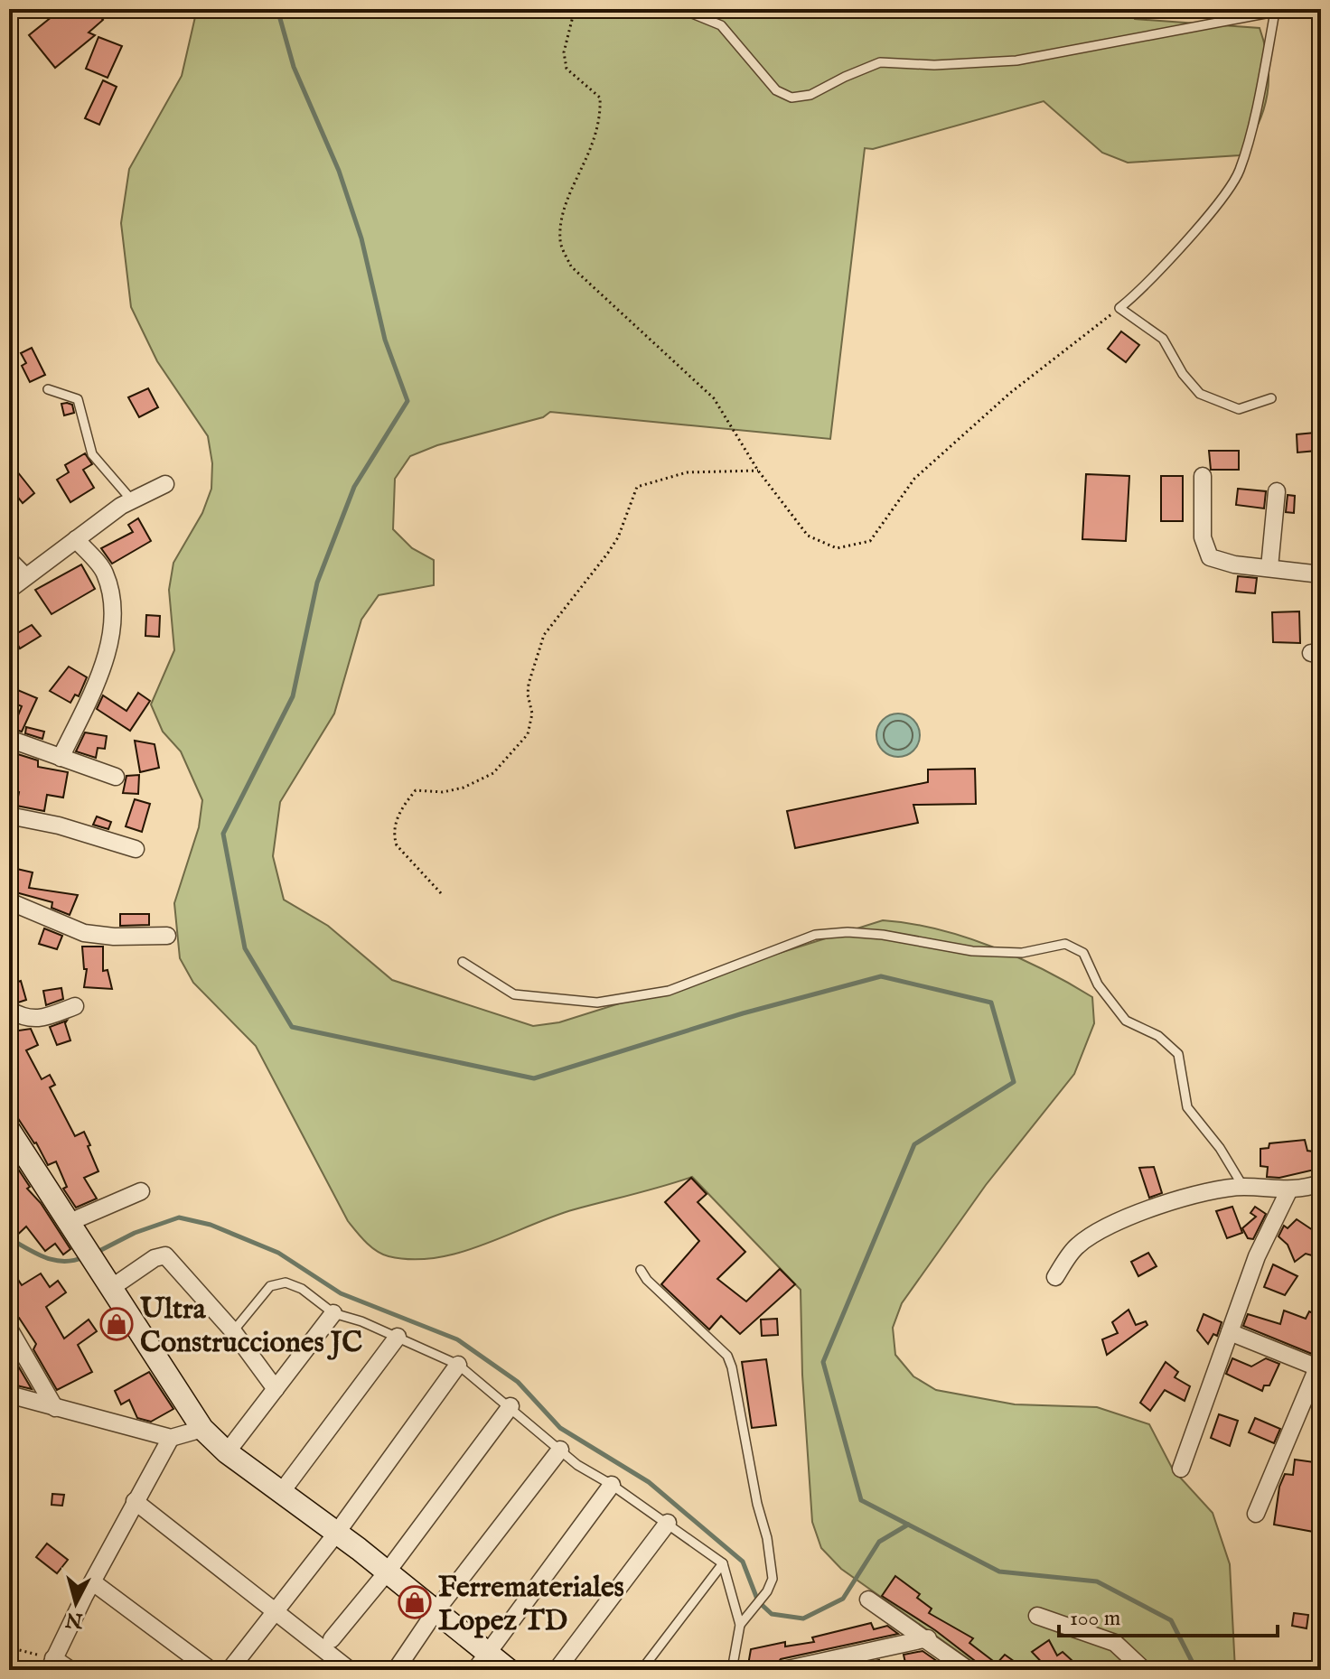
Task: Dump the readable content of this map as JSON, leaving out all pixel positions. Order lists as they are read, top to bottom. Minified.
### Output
{"places":{"shop":["Ultra Construcciones JC","Ferremateriales Lopez TD"]},"scale_bar":"100 m","north":"bottom"}
